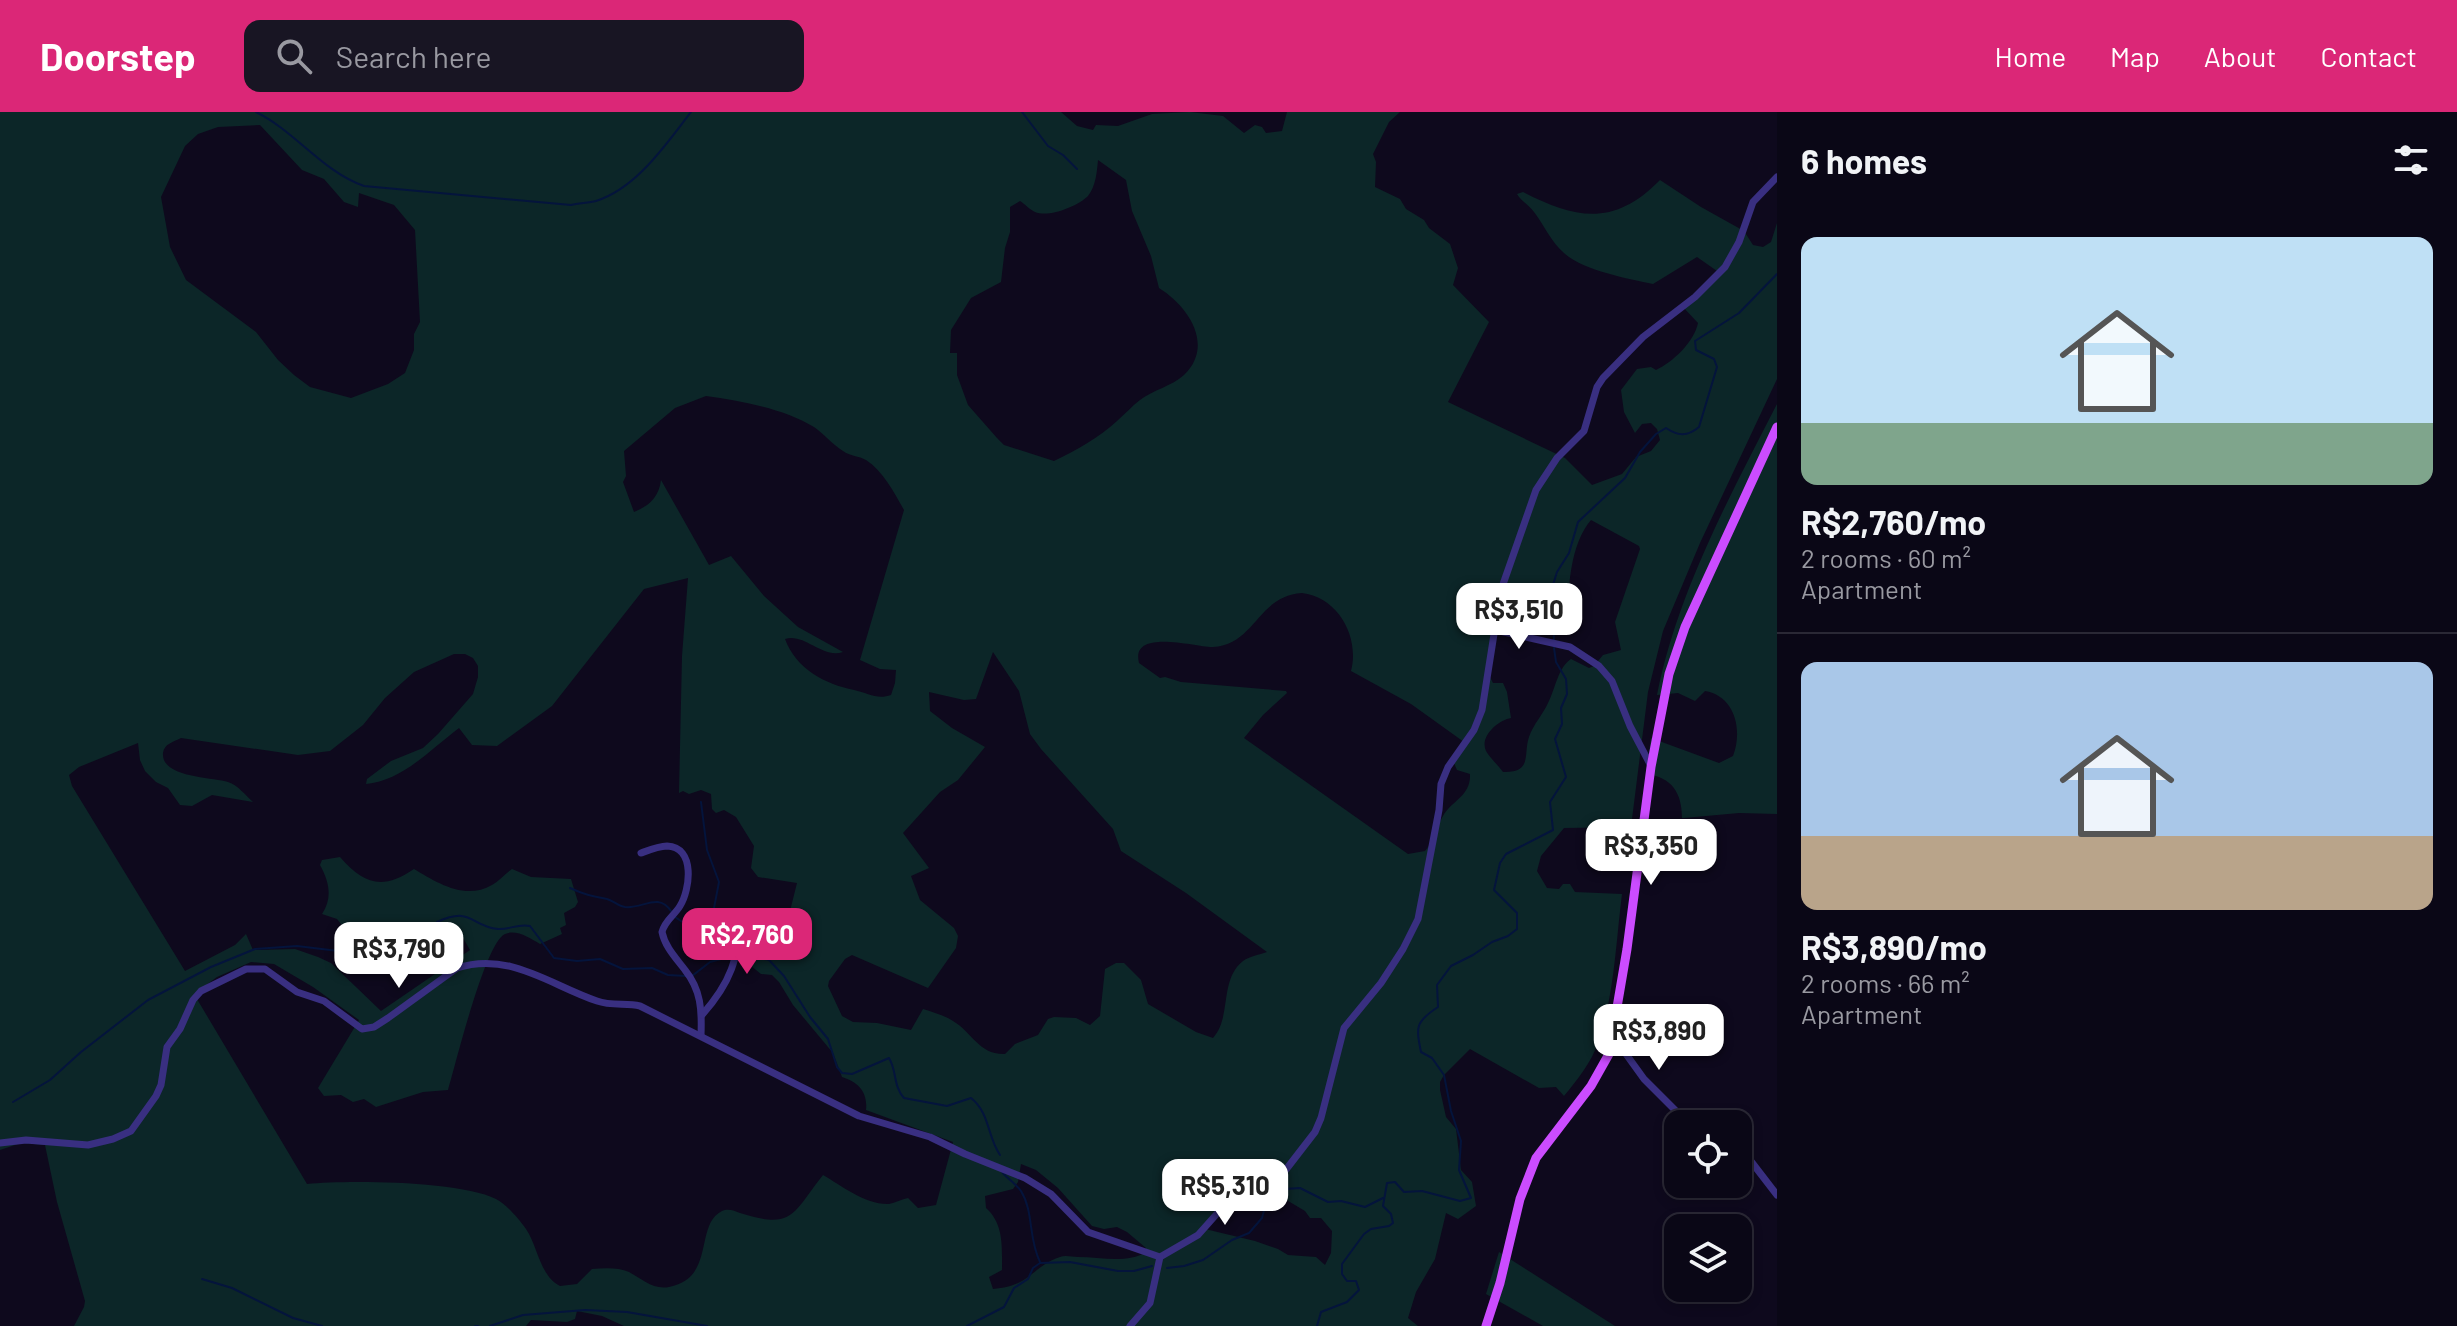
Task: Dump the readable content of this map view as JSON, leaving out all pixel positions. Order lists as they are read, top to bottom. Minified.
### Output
{"page":{"header":"Doorstep","search":"Search here","nav":["Home","Map","About","Contact"],"heading":"6 homes","list":[{"name":"R$2,760/mo","note":"2 rooms · 60 m² · Apartment"},{"name":"R$3,890/mo","note":"2 rooms · 66 m² · Apartment"}],"price":["R$3,510","R$3,350","R$2,760","R$3,790","R$3,890","R$5,310"]}}
